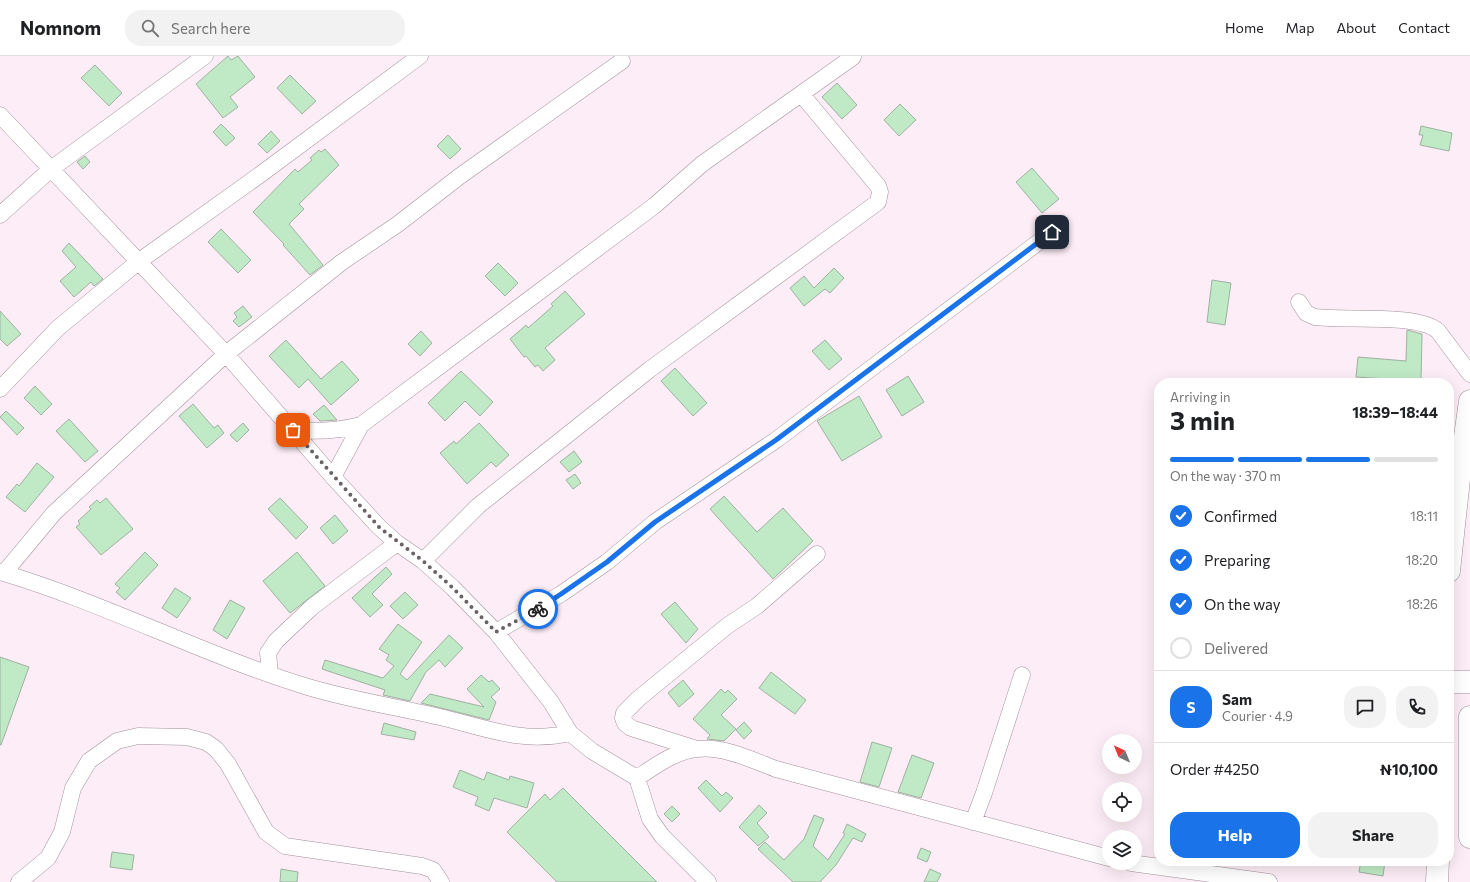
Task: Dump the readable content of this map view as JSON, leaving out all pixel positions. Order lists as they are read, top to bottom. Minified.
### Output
{"north":"top left","page":{"header":"Nomnom","search":"Search here","nav":["Home","Map","About","Contact"],"heading":["3 min","Arriving in","18:39–18:44"],"panel":["Sam","Courier · 4.9","Order #4250","₦10,100"],"bar":"On the way · 370 m","list":[["Confirmed","18:11"],["Preparing","18:20"],["On the way","18:26"],"Delivered"],"round":"S","buttons":["Help","Share"]}}
